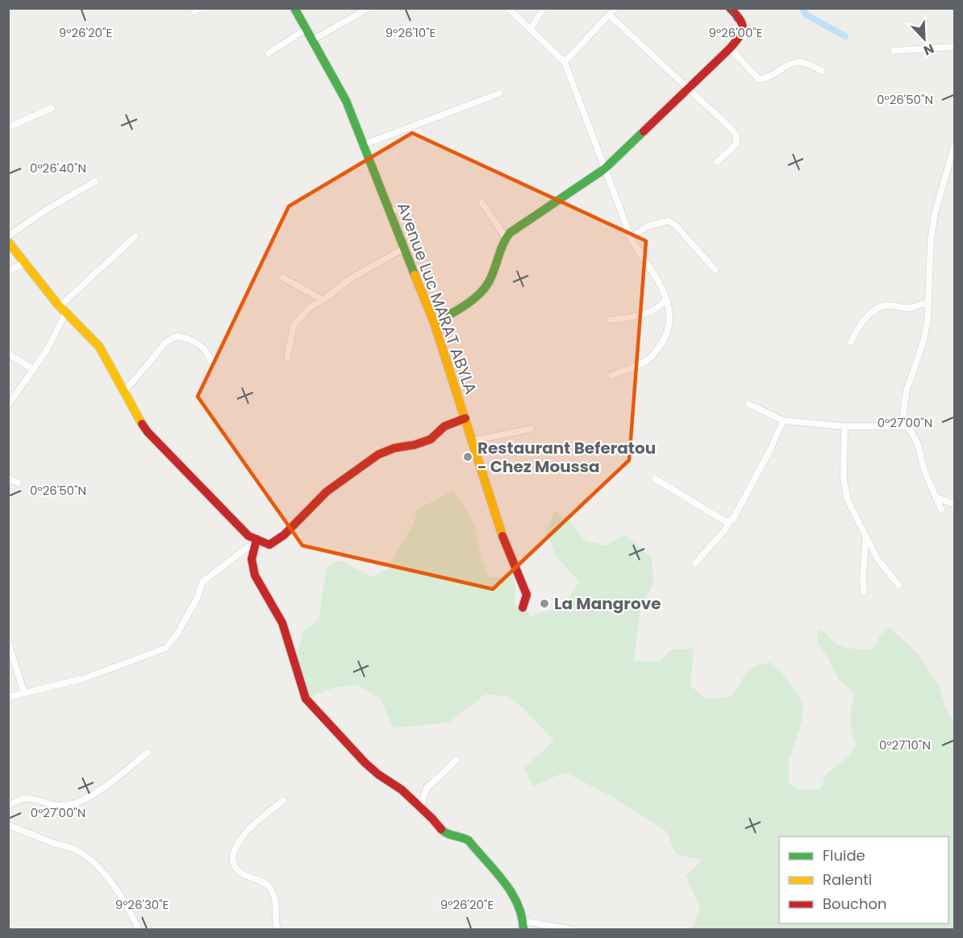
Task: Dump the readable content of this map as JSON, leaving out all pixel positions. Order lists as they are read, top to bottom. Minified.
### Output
{"streets":{"street":["Avenue Luc MARAT ABYLA"]},"places":["Restaurant Beferatou - Chez Moussa","La Mangrove"],"legend":["Fluide","Ralenti","Bouchon"],"north":"bottom right","coordinates":["9°26'20\"E","9°26'10\"E","9°26'00\"E","0°26'50\"N","0°26'40\"N","0°27'00\"N","0°27'10\"N","9°26'30\"E"]}
